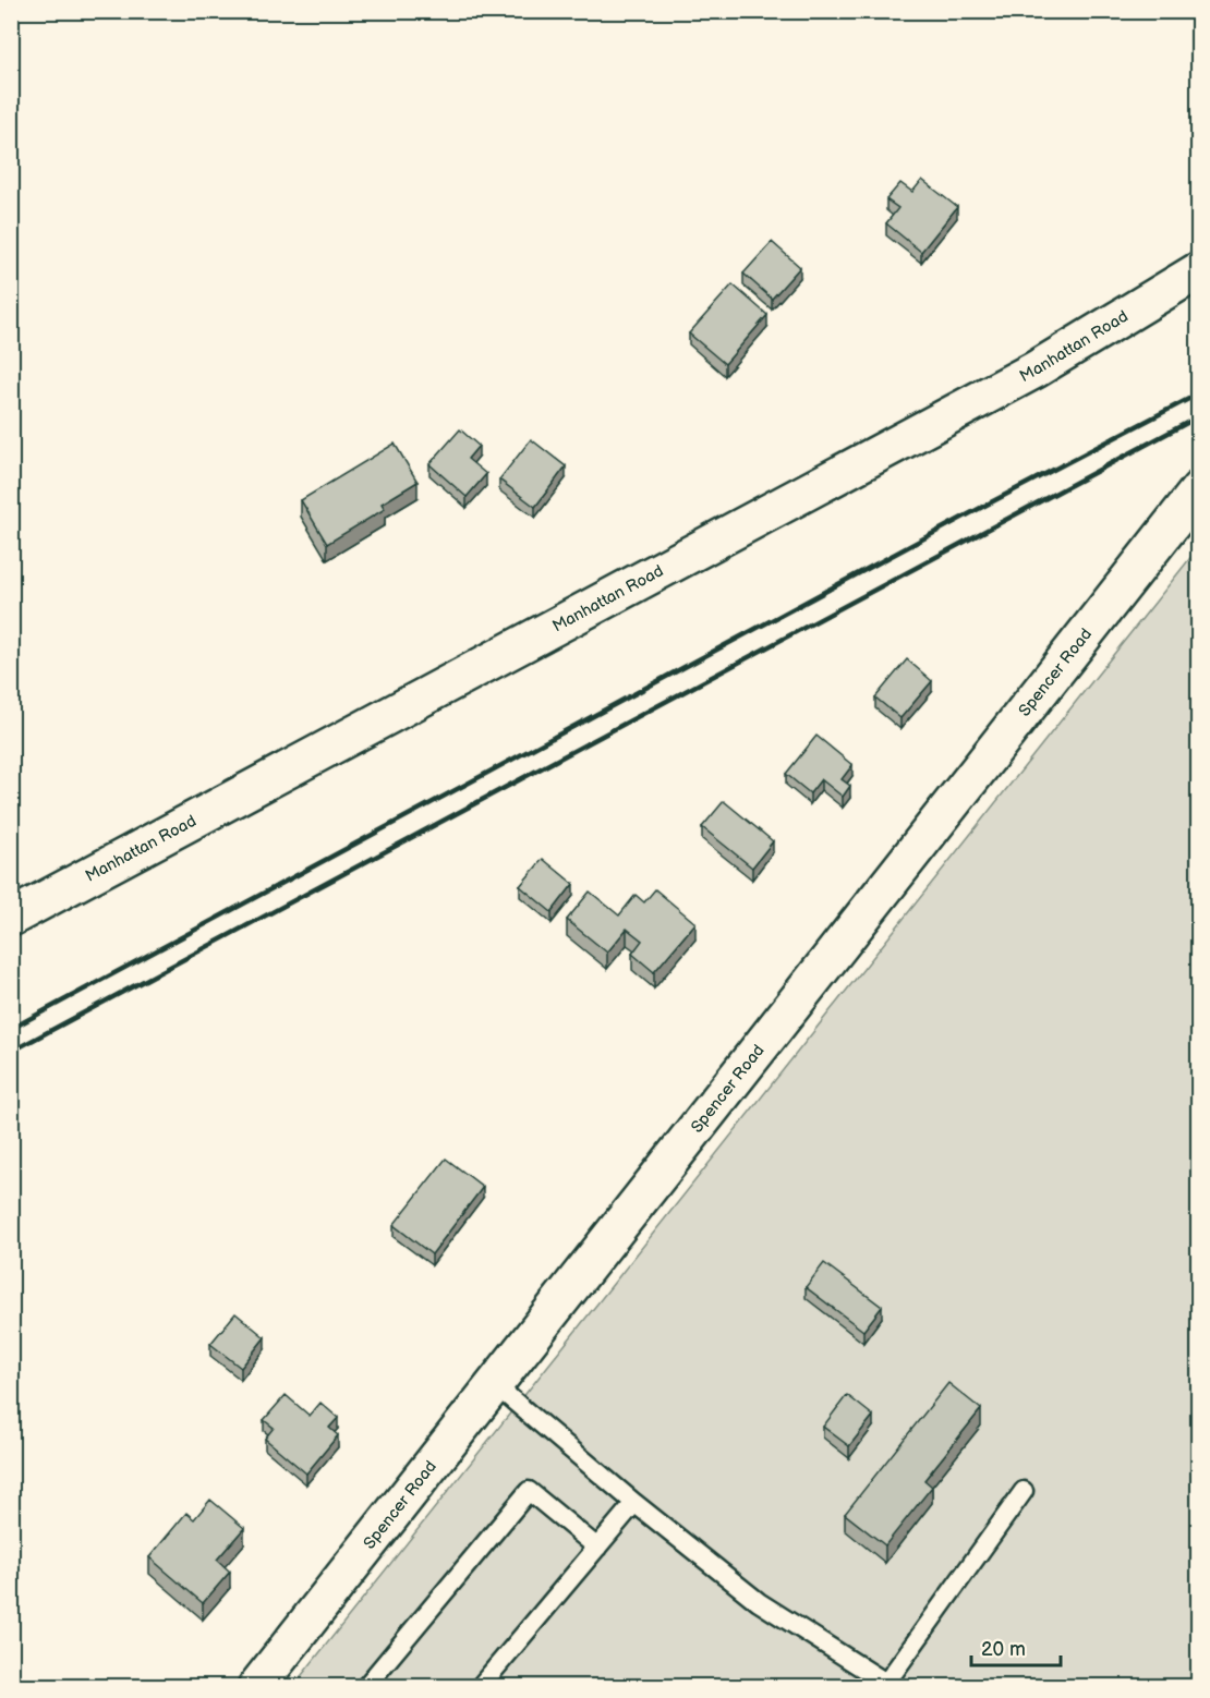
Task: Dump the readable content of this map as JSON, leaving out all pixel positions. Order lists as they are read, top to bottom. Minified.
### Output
{"streets":{"street":["Manhattan Road","Spencer Road"]},"scale_bar":"20 m"}
